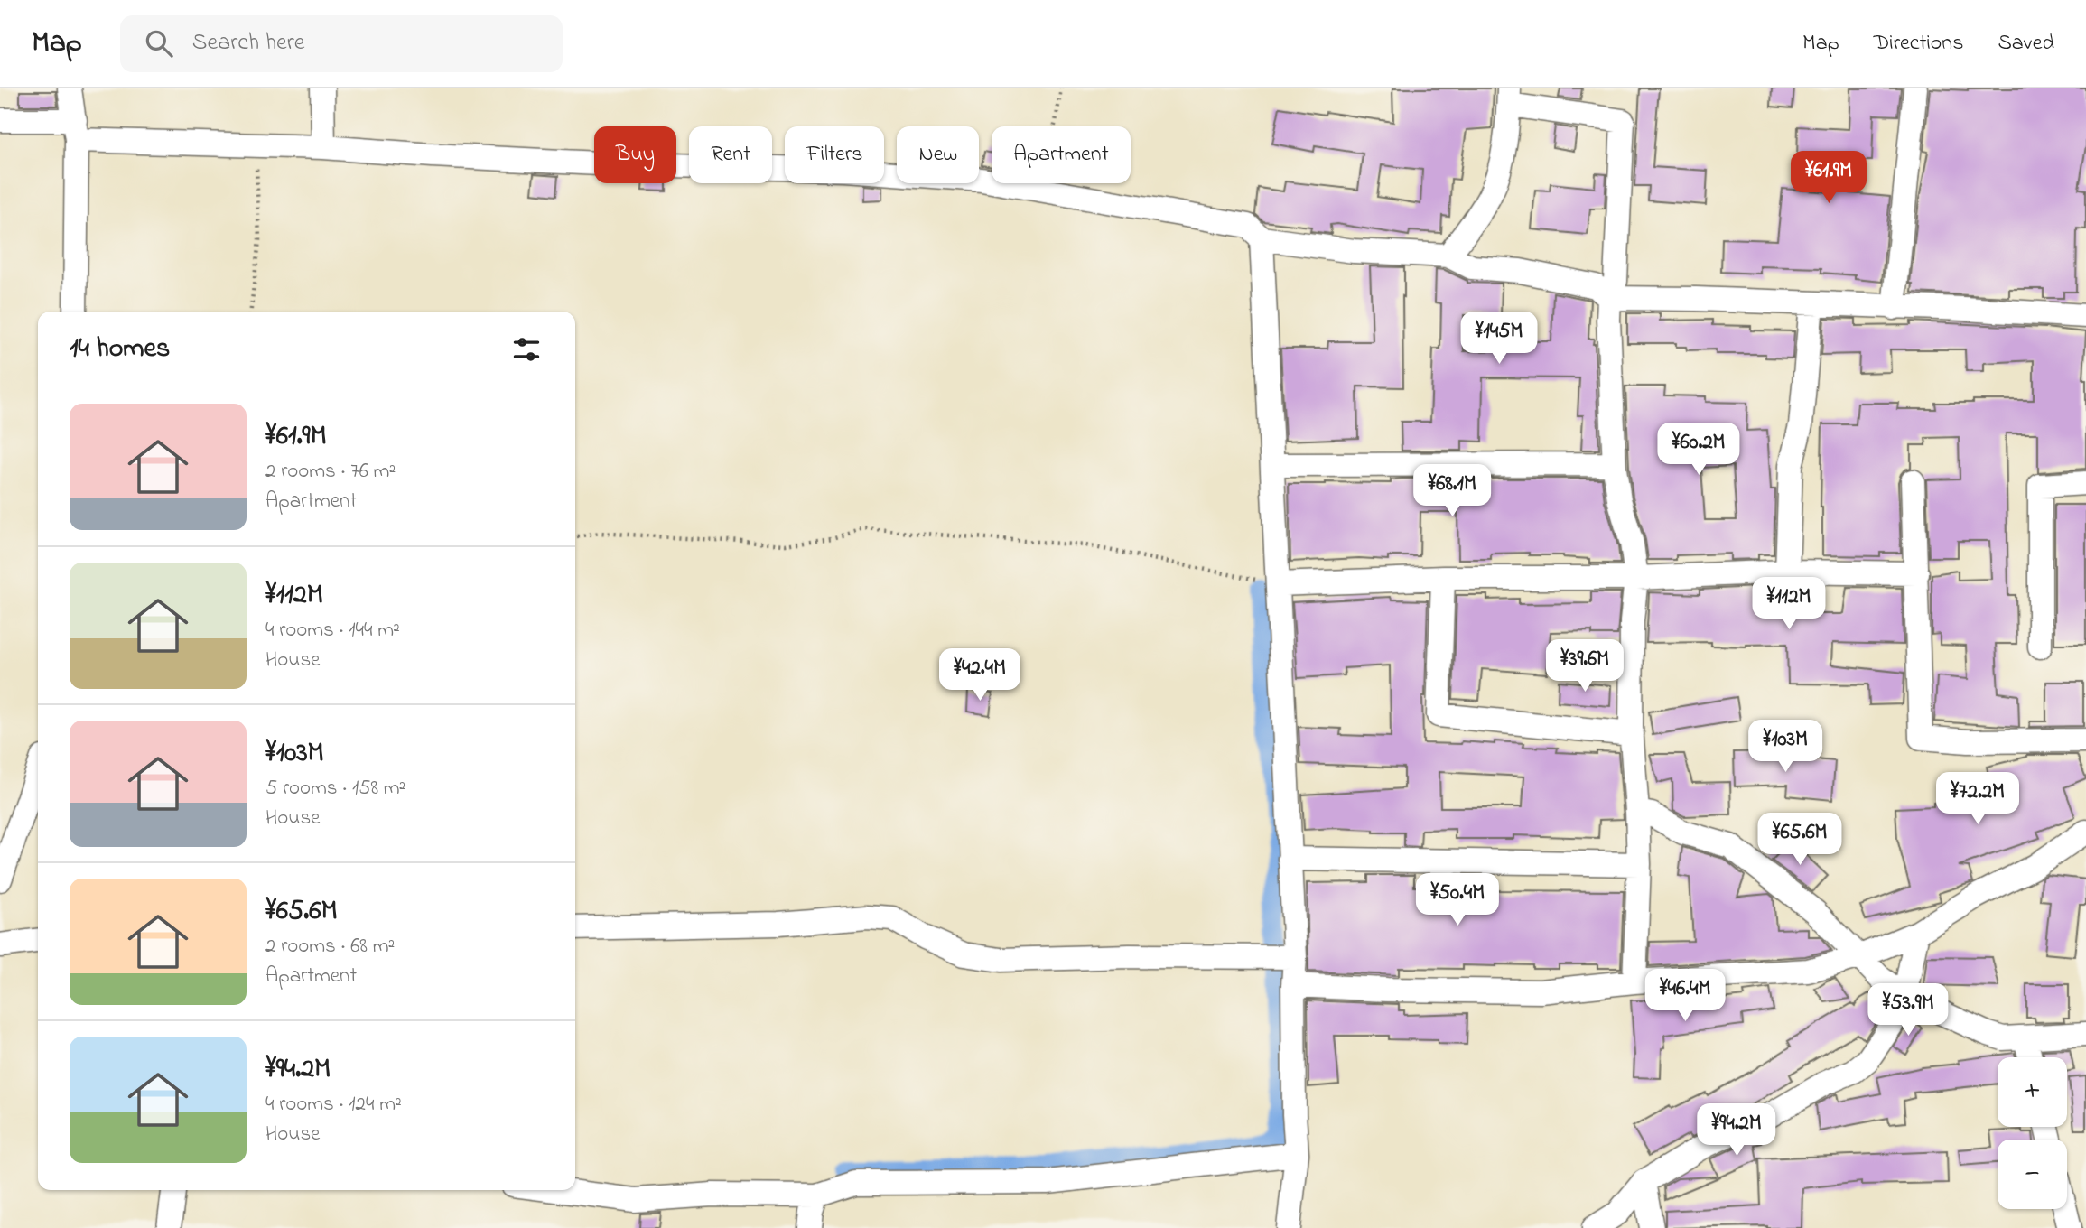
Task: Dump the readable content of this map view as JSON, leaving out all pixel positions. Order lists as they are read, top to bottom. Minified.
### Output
{"page":{"header":"Map","search":"Search here","nav":["Map","Directions","Saved"],"chip":["Buy","Rent","Filters","New","Apartment"],"price":["¥61.9M","¥145M","¥60.2M","¥68.1M","¥112M","¥39.6M","¥42.4M","¥103M","¥72.2M","¥65.6M","¥50.4M","¥46.4M","¥53.9M","¥94.2M"],"heading":"14 homes","list":[{"name":"¥61.9M","note":"2 rooms · 76 m² · Apartment"},{"name":"¥112M","note":"4 rooms · 144 m² · House"},{"name":"¥103M","note":"5 rooms · 158 m² · House"},{"name":"¥65.6M","note":"2 rooms · 68 m² · Apartment"},{"name":"¥94.2M","note":"4 rooms · 124 m² · House"}],"map_buttons":["+","−"]}}
